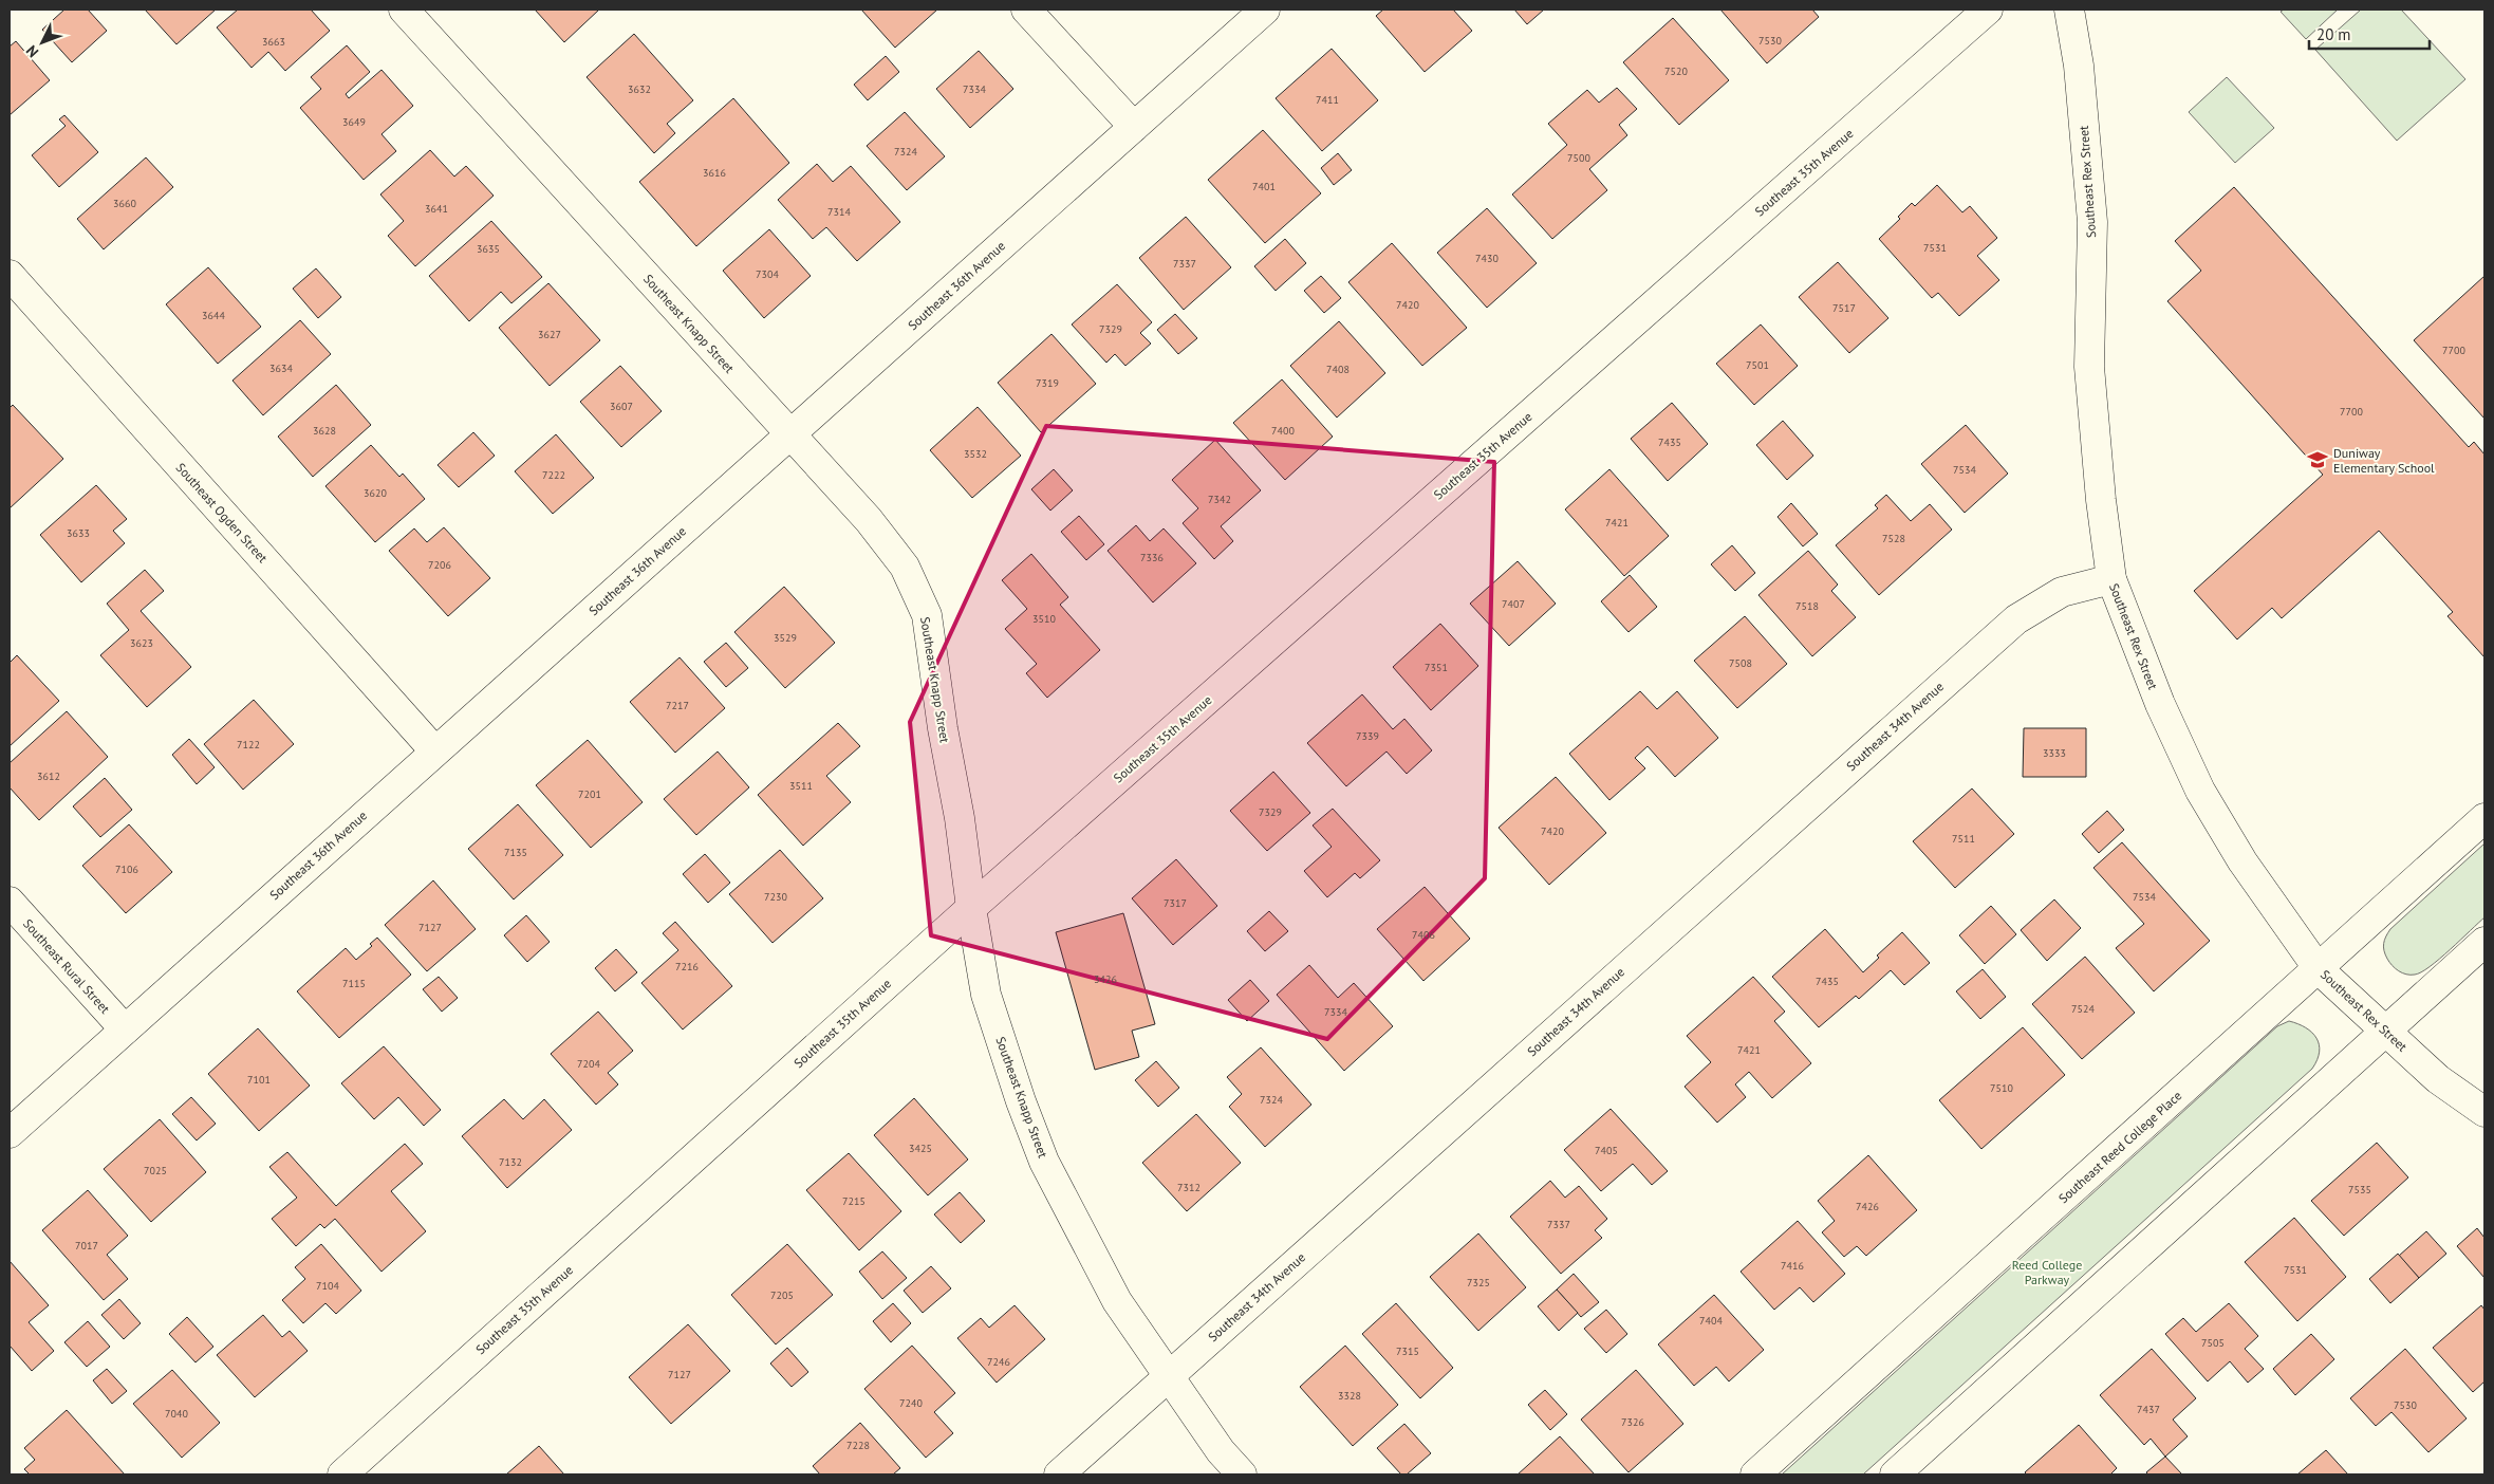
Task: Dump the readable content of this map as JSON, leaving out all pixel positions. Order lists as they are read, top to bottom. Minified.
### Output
{"streets":{"street":["Southeast 35th Avenue","Southeast Rex Street","Southeast 36th Avenue","Southeast Knapp Street","Southeast Ogden Street","Southeast 34th Avenue","Southeast Rural Street","Southeast Reed College Place"]},"crossings":[["Southeast 35th Avenue","Southeast Knapp Street"],["Southeast Rex Street","Southeast 34th Avenue"],["Southeast Rex Street","Southeast Reed College Place"],["Southeast 36th Avenue","Southeast Knapp Street"],["Southeast 36th Avenue","Southeast Ogden Street"],["Southeast 36th Avenue","Southeast Rural Street"],["Southeast Knapp Street","Southeast 34th Avenue"]],"parks":["Reed College Parkway"],"places":{"school or university":["Duniway Elementary School"]},"house_numbers":["7530","3663","7520","3632","7334","7411","3649","7324","7500","3616","7401","3660","3641","7314","7531","3635","7430","7337","7304","7420","7517","3644","7329","3627","7700","7501","3634","7408","7319","3607","7700","3628","7400","7435","3532","7534","7222","3620","7342","7421","3633","7528","7336","7206","7407","7518","3510","3529","3623","7508","7351","7217","7339","7122","3333","3612","3511","7201","7329","7420","7511","7135","7106","7230","7534","7317","7127","7406","7216","3426","7435","7115","7524","7334","7421","7204","7101","7510","7324","3425","7405","7132","7025","7312","7535","7215","7426","7337","7017","7416","7531","7325","7104","7205","7404","7505","7315","7246","7127","3328","7240","7530","7437","7040","7326","7228"],"scale_bar":"20 m","north":"bottom left"}
